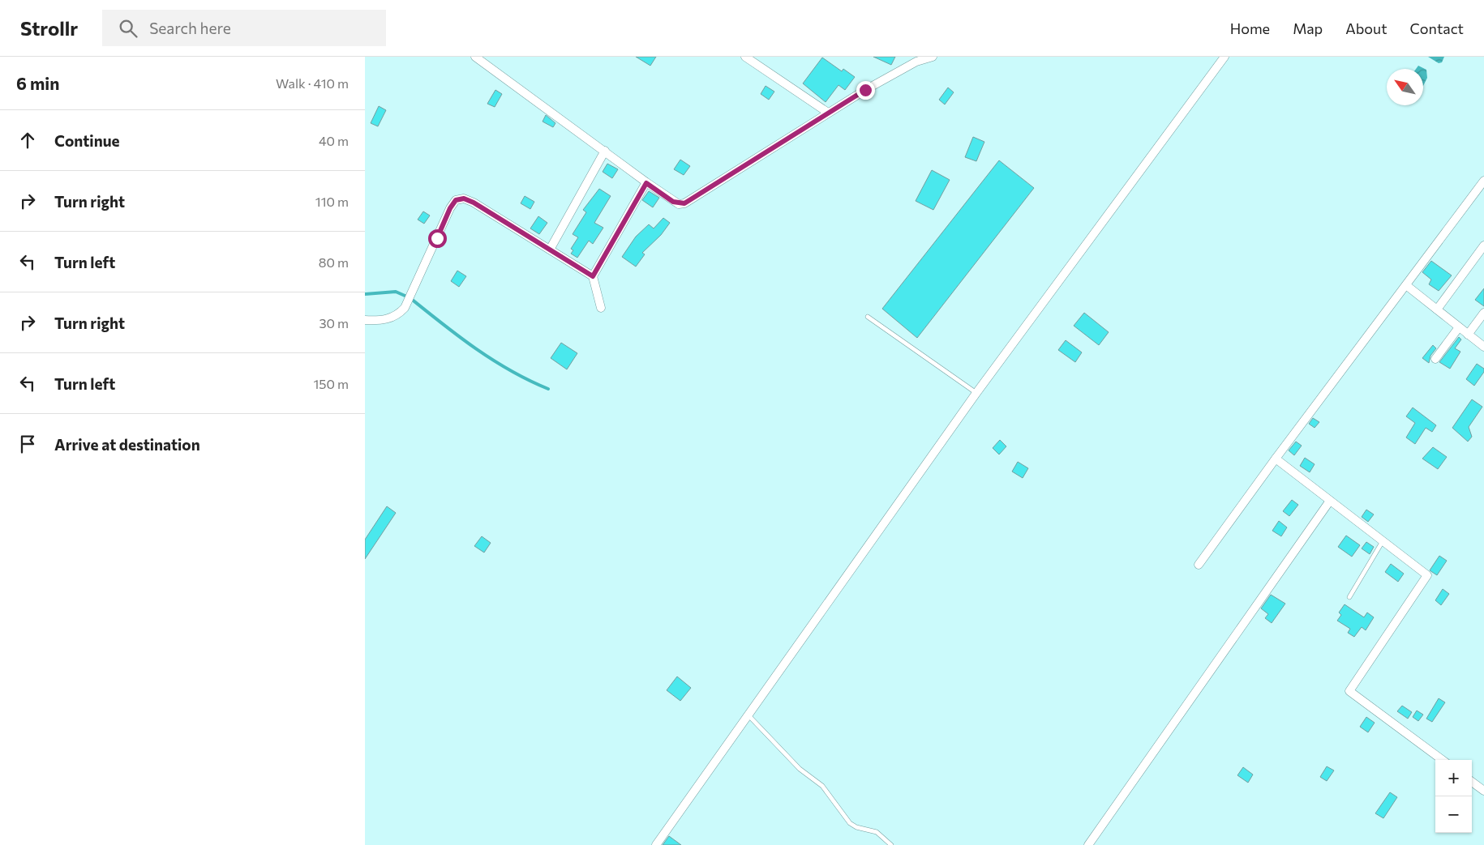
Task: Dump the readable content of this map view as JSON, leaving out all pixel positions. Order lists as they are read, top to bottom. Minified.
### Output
{"north":"top left","page":{"header":"Strollr","search":"Search here","nav":["Home","Map","About","Contact"],"heading":["6 min","Walk · 410 m"],"list":[["Continue","40 m"],["Turn right","110 m"],["Turn left","80 m"],["Turn right","30 m"],["Turn left","150 m"],"Arrive at destination"],"map_buttons":["+","−"]}}
